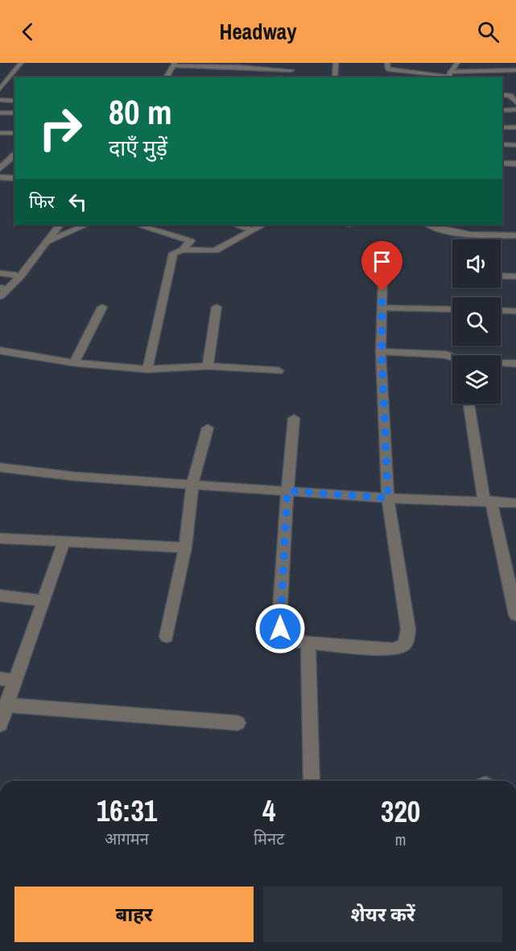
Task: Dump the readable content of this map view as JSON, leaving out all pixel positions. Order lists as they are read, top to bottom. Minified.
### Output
{"page":{"header":"Headway","turn":["80 m","दाएँ मुड़ें"],"then":"फिर","eta":["16:31","आगमन","4","मिनट","320","m"],"buttons":["बाहर","शेयर करें"]}}
